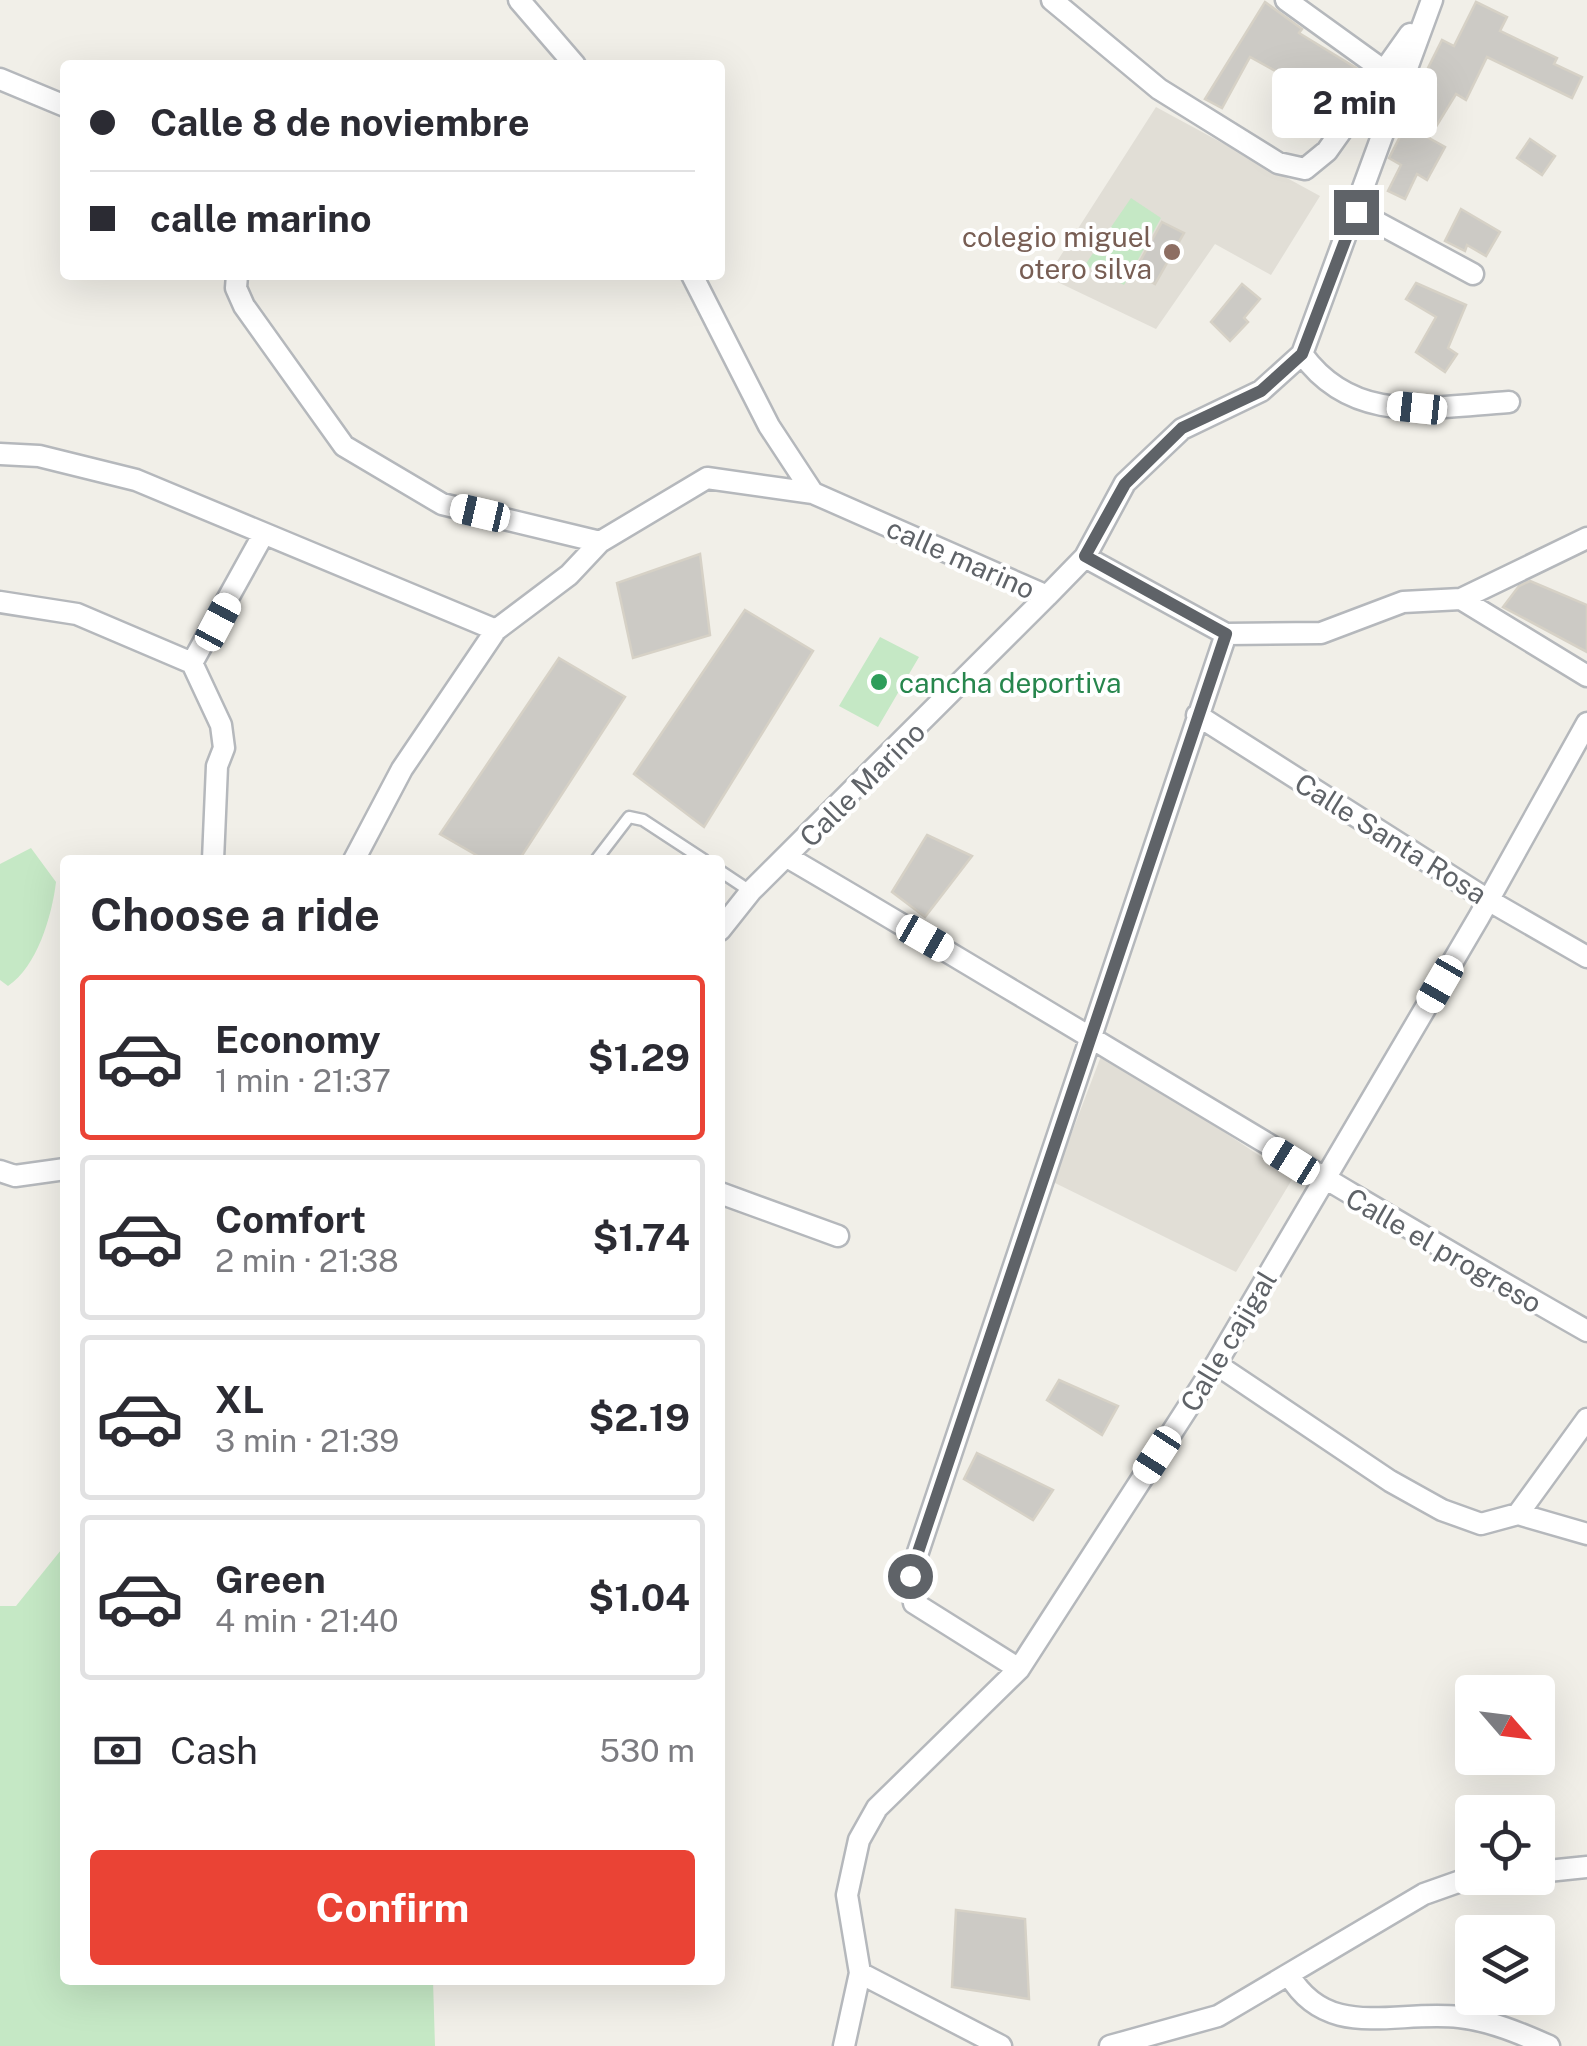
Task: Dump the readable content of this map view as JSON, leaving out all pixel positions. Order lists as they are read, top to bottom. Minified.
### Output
{"streets":{"street":["calle marino","Calle Marino","Calle Santa Rosa","Calle el progreso","Calle cajigal"]},"crossings":[["calle marino","Calle Marino"],["Calle Marino","Calle el progreso"],["Calle Santa Rosa","Calle cajigal"],["Calle el progreso","Calle cajigal"]],"places":["colegio miguel otero silva","cancha deportiva"],"north":"bottom right","page":{"banner":["Calle 8 de noviembre","calle marino"],"bubble":"2 min","heading":"Choose a ride","list":[{"name":"Economy","note":"1 min · 21:37","value":"$1.29"},{"name":"Comfort","note":"2 min · 21:38","value":"$1.74"},{"name":"XL","note":"3 min · 21:39","value":"$2.19"},{"name":"Green","note":"4 min · 21:40","value":"$1.04"}],"pay":["Cash","530 m"],"buttons":"Confirm"}}
